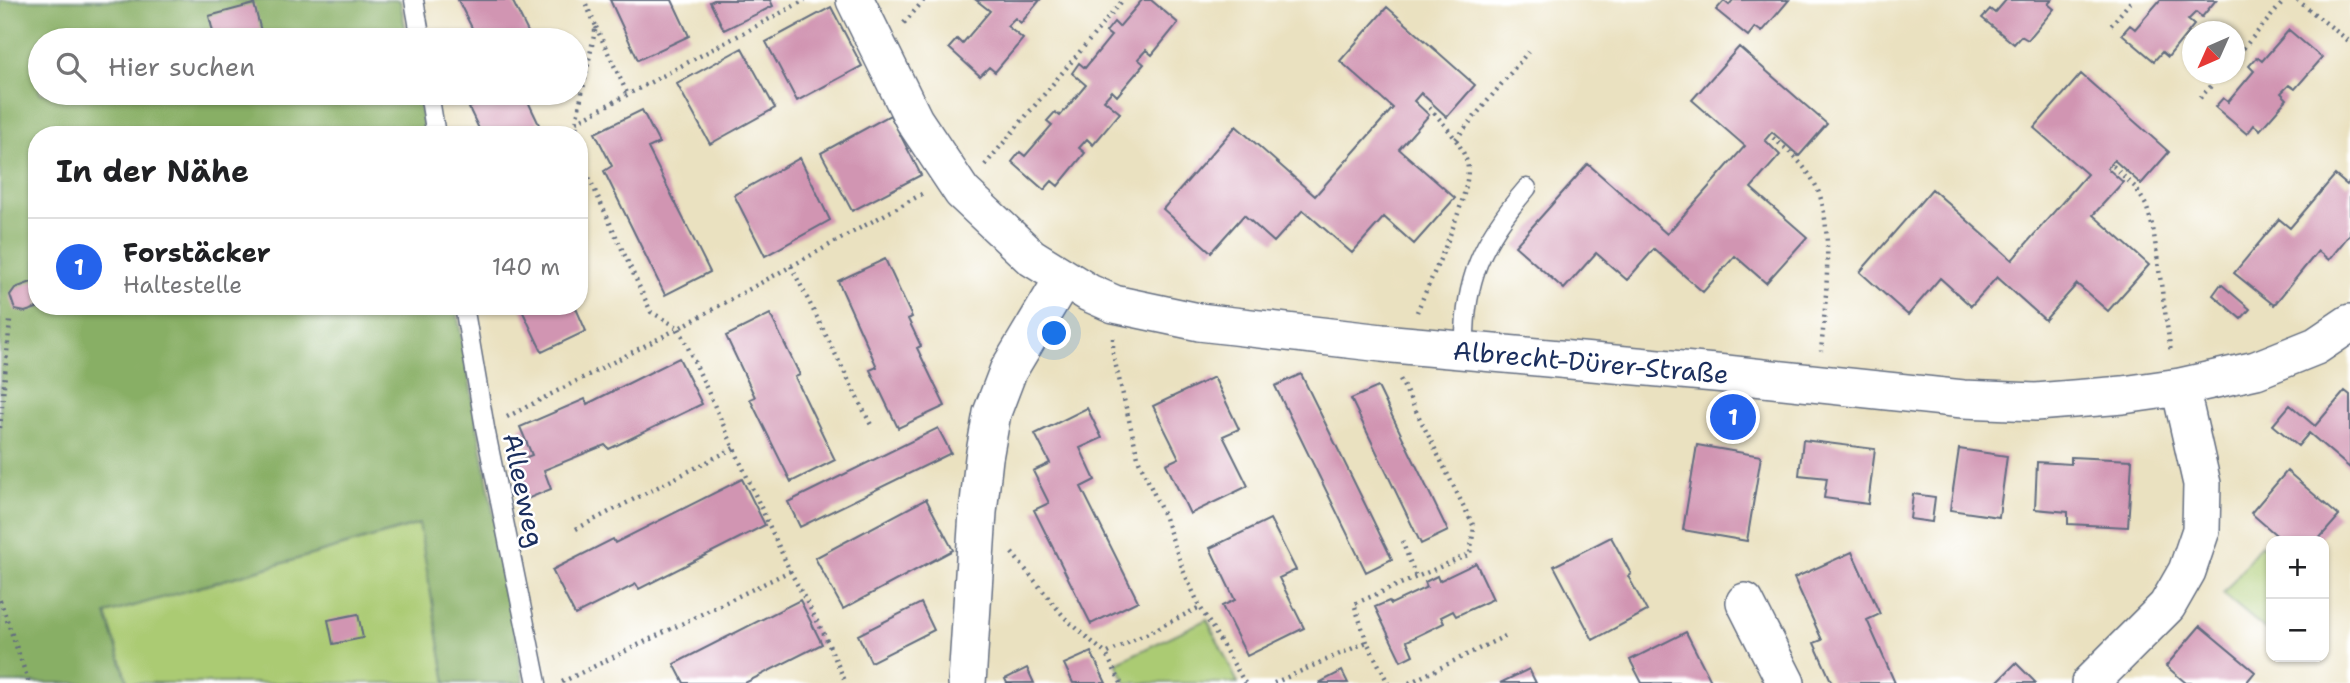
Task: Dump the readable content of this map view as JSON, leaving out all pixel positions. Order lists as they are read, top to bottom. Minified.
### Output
{"streets":{"street":["Albrecht-Dürer-Straße"],"lane":["Alleeweg"]},"north":"bottom left","page":{"search":"Hier suchen","heading":"In der Nähe","list":[{"mark":"1","name":"Forstäcker","note":"Haltestelle","value":"140 m"}],"pins":"1","map_buttons":["+","−"]}}
